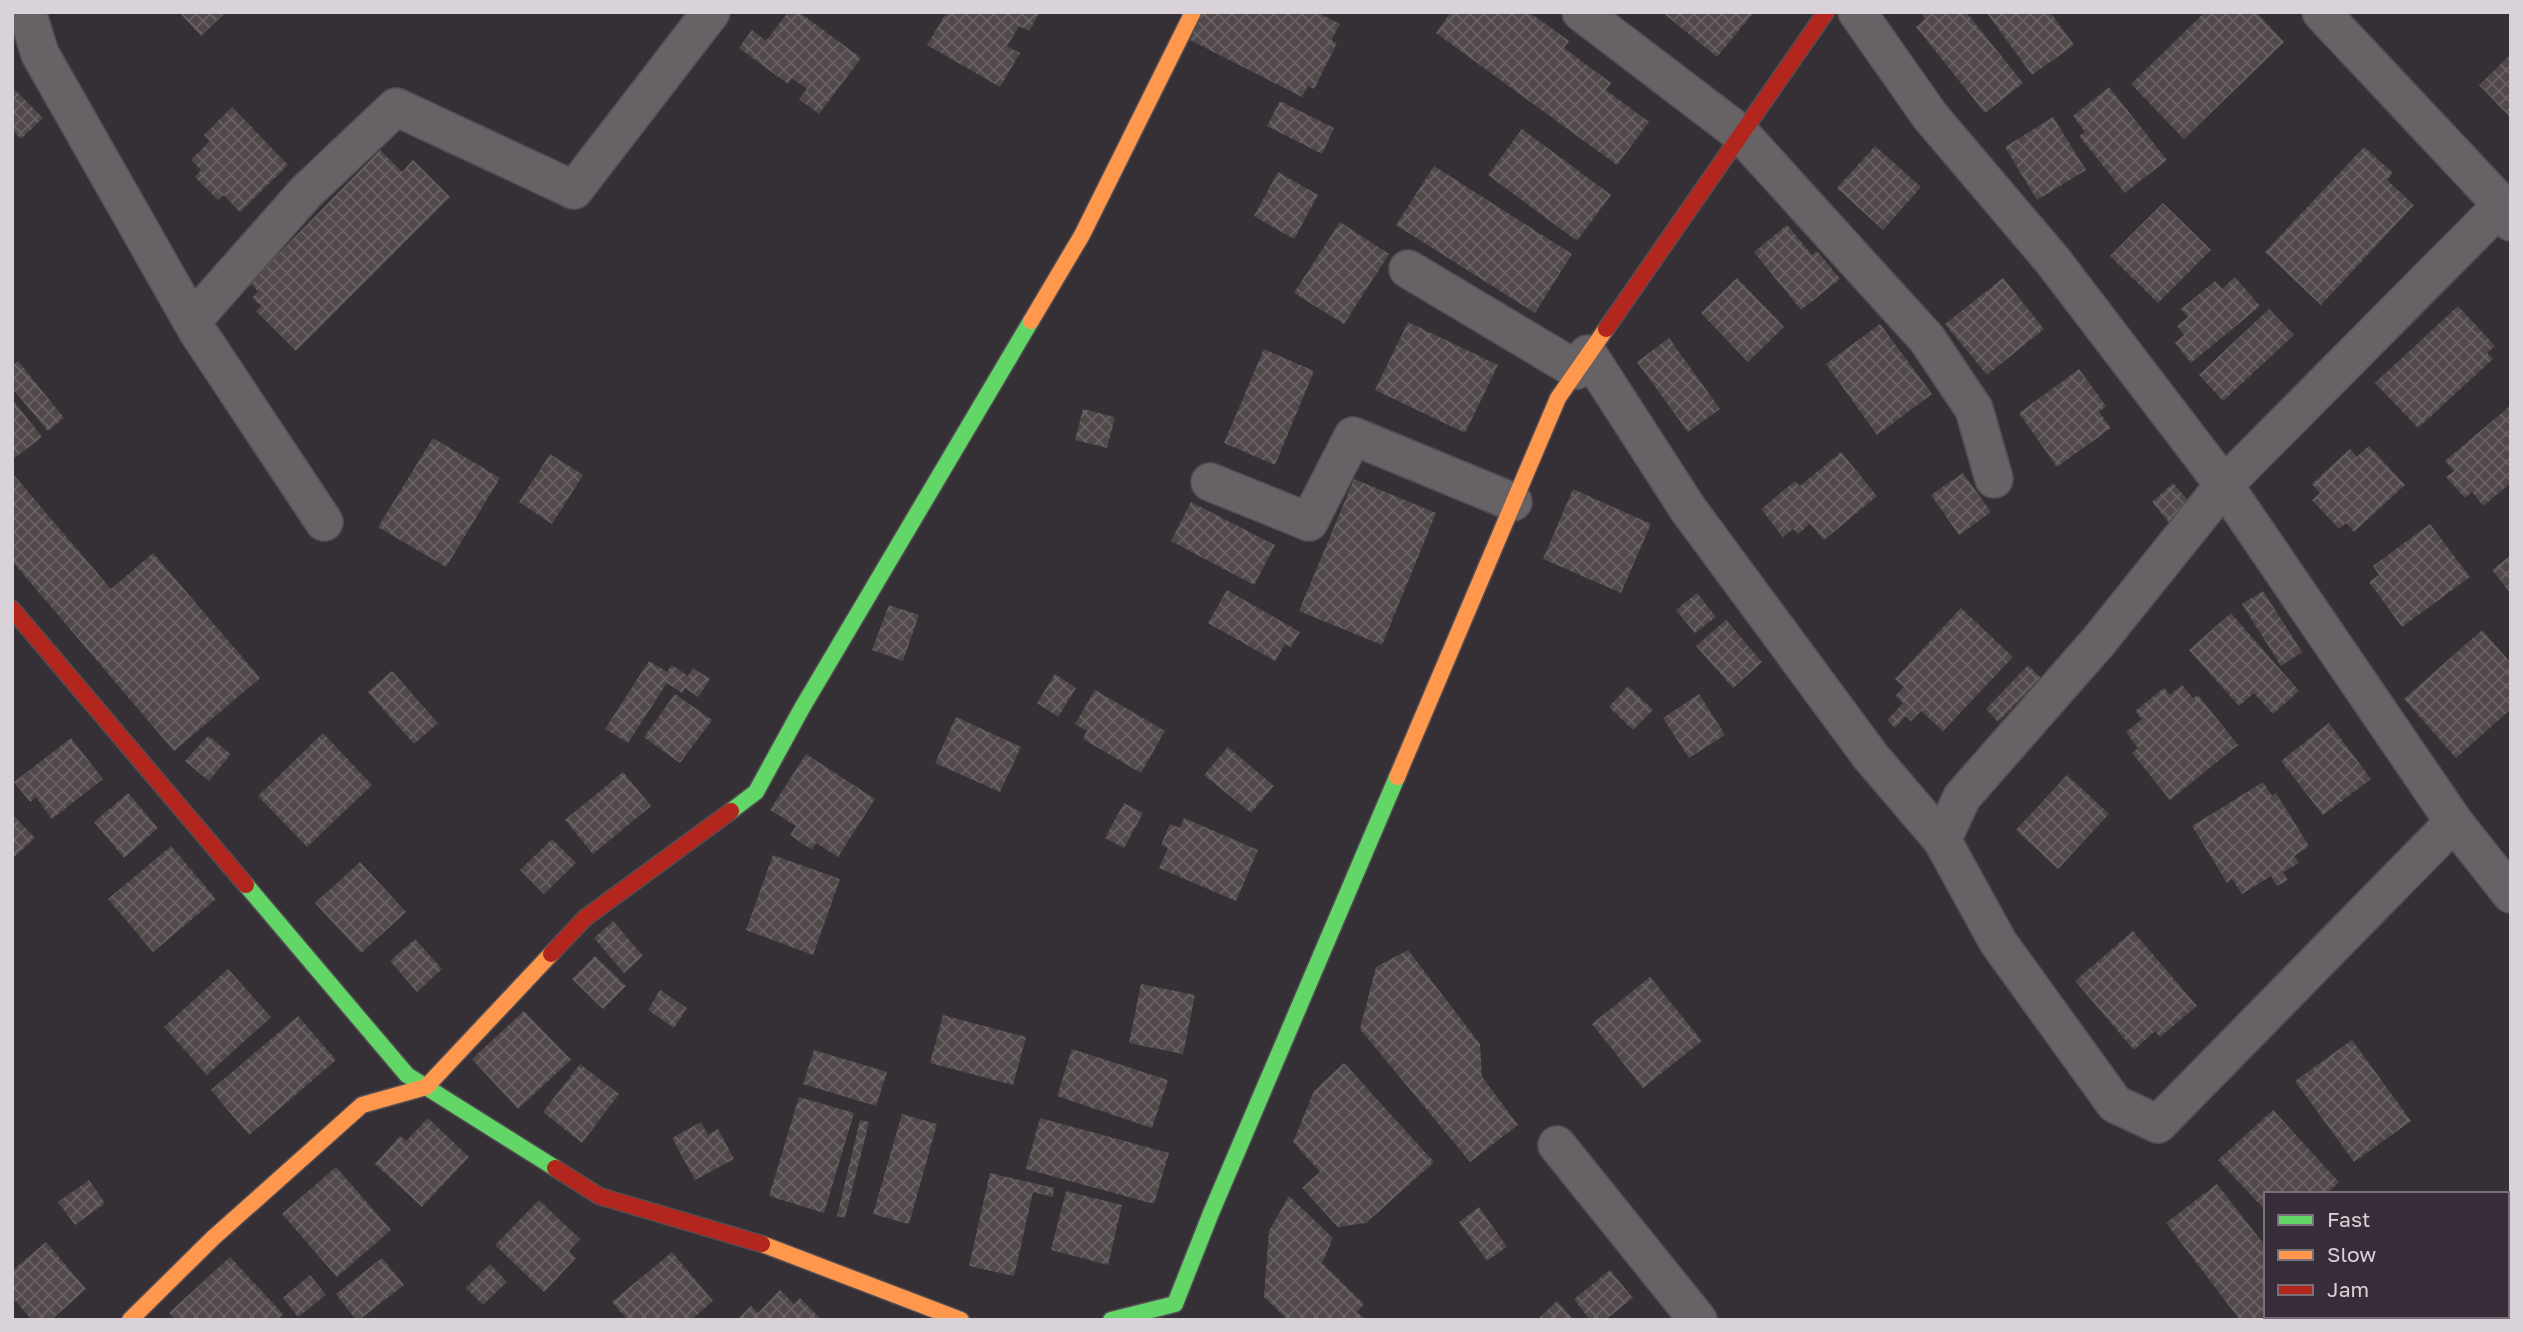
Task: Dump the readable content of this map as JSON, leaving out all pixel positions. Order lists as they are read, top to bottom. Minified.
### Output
{"legend":["Fast","Slow","Jam"]}
